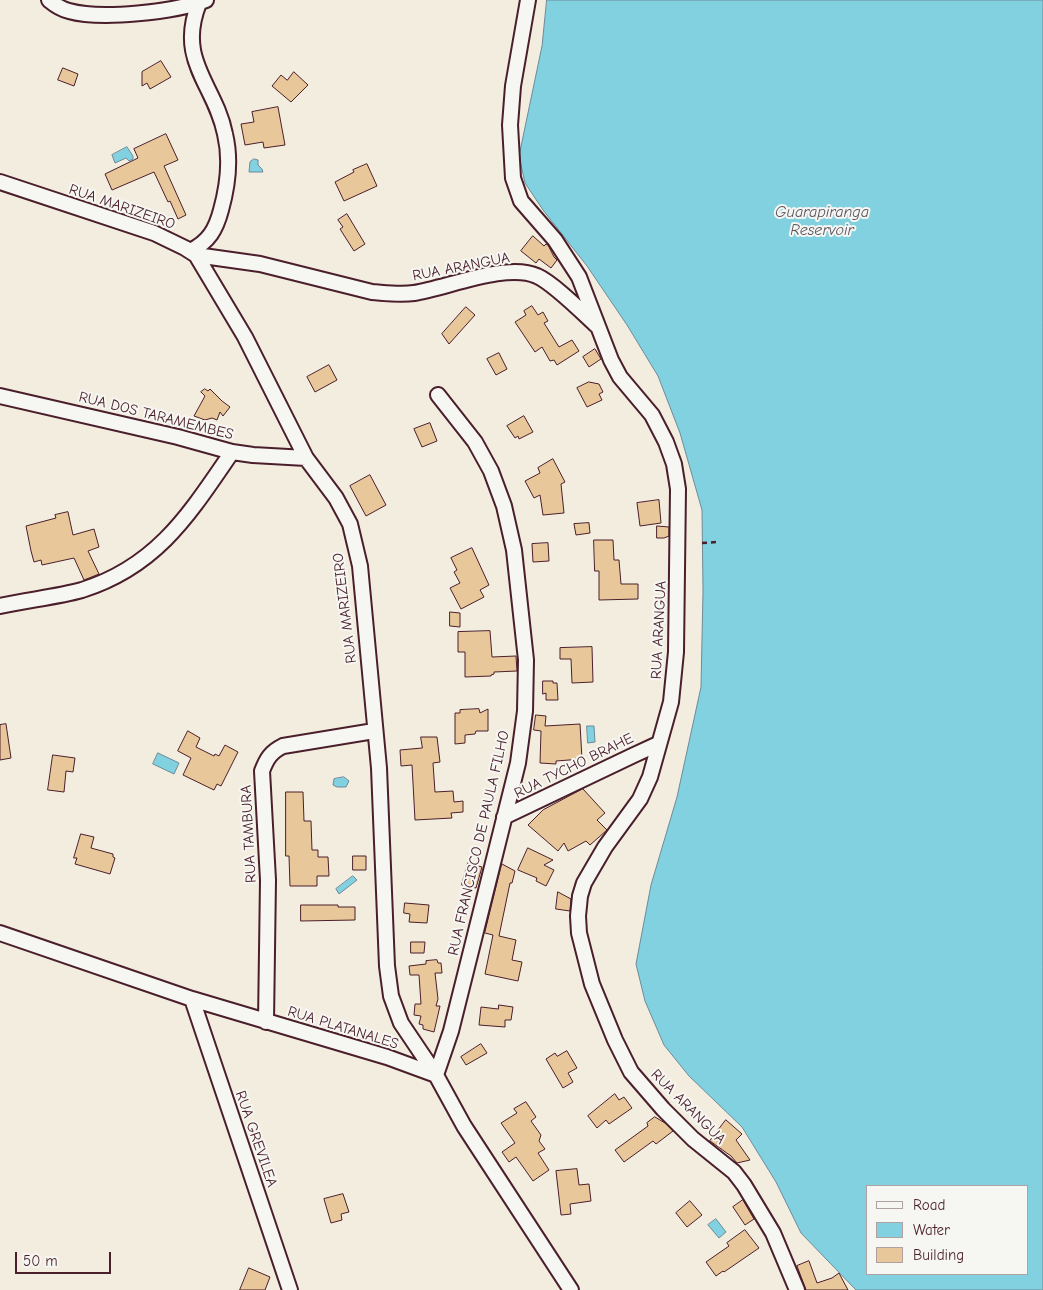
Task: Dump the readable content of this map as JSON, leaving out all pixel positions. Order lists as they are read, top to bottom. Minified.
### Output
{"streets":{"street":["RUA MARIZEIRO","RUA ARANGUA","RUA DOS TARAMEMBES","RUA TYCHO BRAHE","RUA TAMBURA","RUA FRANCISCO DE PAULA FILHO","RUA PLATANALES","RUA GREVILEA"]},"crossings":[["RUA MARIZEIRO","RUA ARANGUA"],["RUA MARIZEIRO","RUA DOS TARAMEMBES"],["RUA MARIZEIRO","RUA TAMBURA"],["RUA MARIZEIRO","RUA FRANCISCO DE PAULA FILHO"],["RUA MARIZEIRO","RUA PLATANALES"],["RUA ARANGUA","RUA TYCHO BRAHE"],["RUA TYCHO BRAHE","RUA FRANCISCO DE PAULA FILHO"],["RUA TAMBURA","RUA PLATANALES"],["RUA FRANCISCO DE PAULA FILHO","RUA PLATANALES"],["RUA PLATANALES","RUA GREVILEA"]],"water":["Guarapiranga Reservoir"],"legend":["Road","Water","Building"],"scale_bar":"50 m"}
